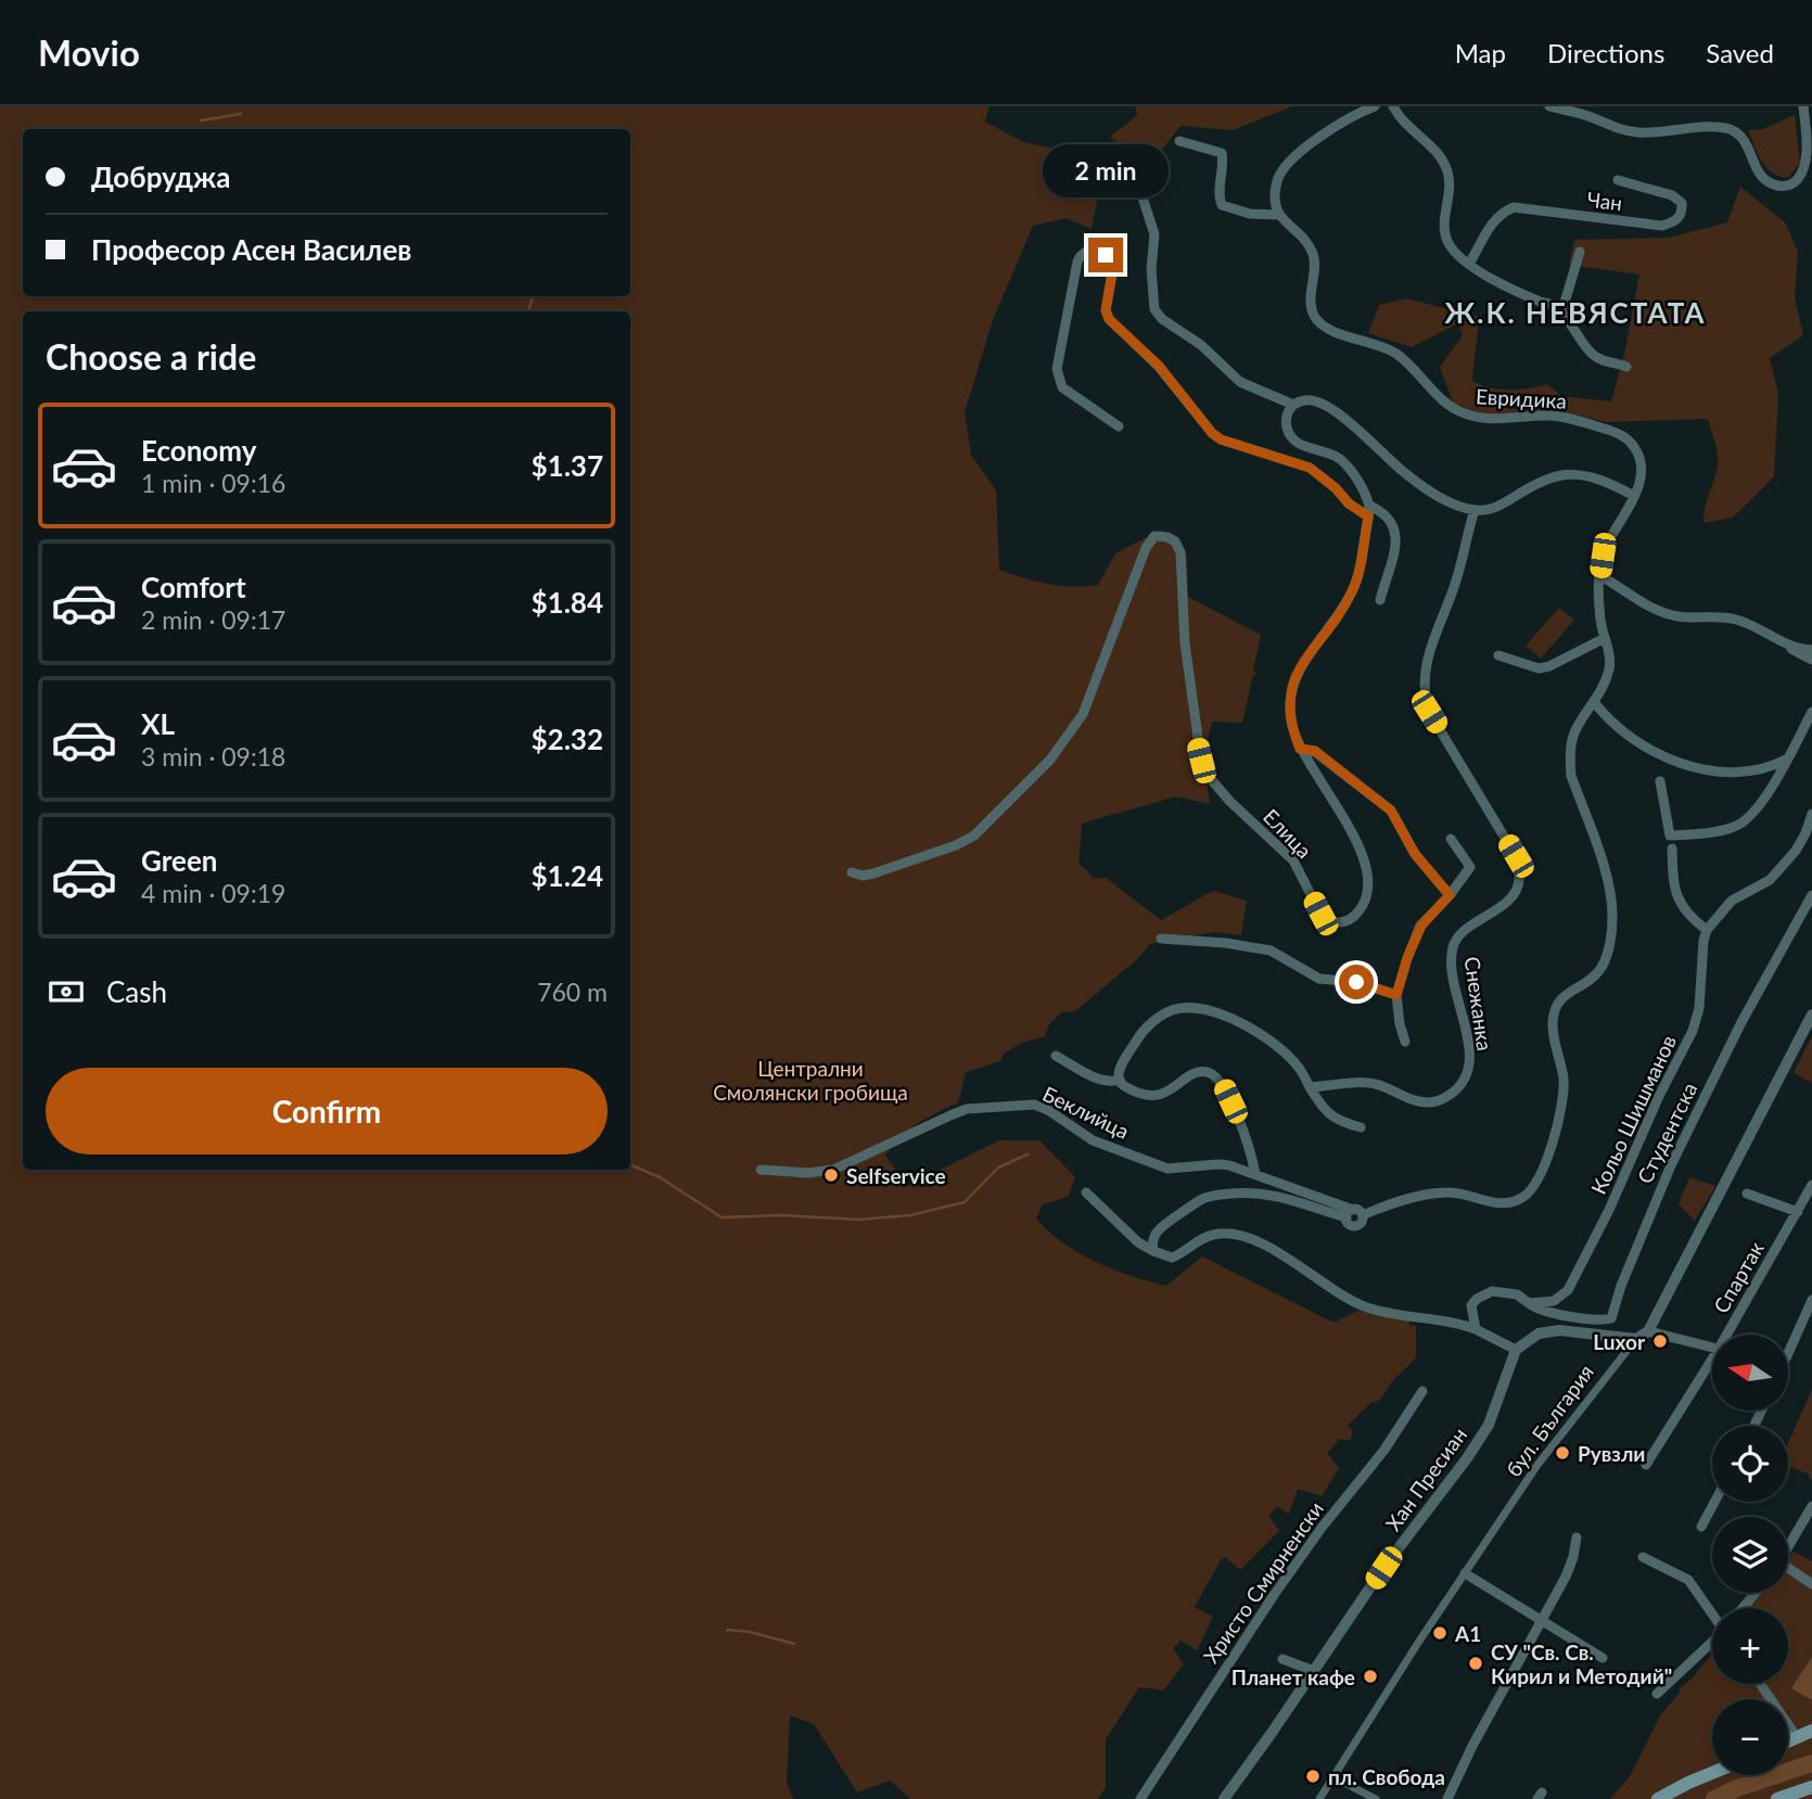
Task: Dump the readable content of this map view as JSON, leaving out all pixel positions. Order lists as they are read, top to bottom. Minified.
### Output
{"streets":{"street":["Чан","Евридика","Елица","Снежанка","Беклийца","Кольо Шишманов","Студентска","Спартак","бул. България","Хан Пресиан","Христо Смирненски"]},"crossings":[["Кольо Шишманов","Студентска"]],"districts":["Ж.К. НЕВЯСТАТА"],"parks":["Централни Смолянски гробища"],"places":["Selfservice","Luxor","Рувзли","A1","СУ \"Св. Св. Кирил и Методий\"","Планет кафе","пл. Свобода"],"north":"left","page":{"header":"Movio","nav":["Map","Directions","Saved"],"banner":["Добруджа","Професор Асен Василев"],"bubble":"2 min","heading":"Choose a ride","list":[{"name":"Economy","note":"1 min · 09:16","value":"$1.37"},{"name":"Comfort","note":"2 min · 09:17","value":"$1.84"},{"name":"XL","note":"3 min · 09:18","value":"$2.32"},{"name":"Green","note":"4 min · 09:19","value":"$1.24"}],"pay":["Cash","760 m"],"buttons":"Confirm","map_buttons":["+","−"]}}
